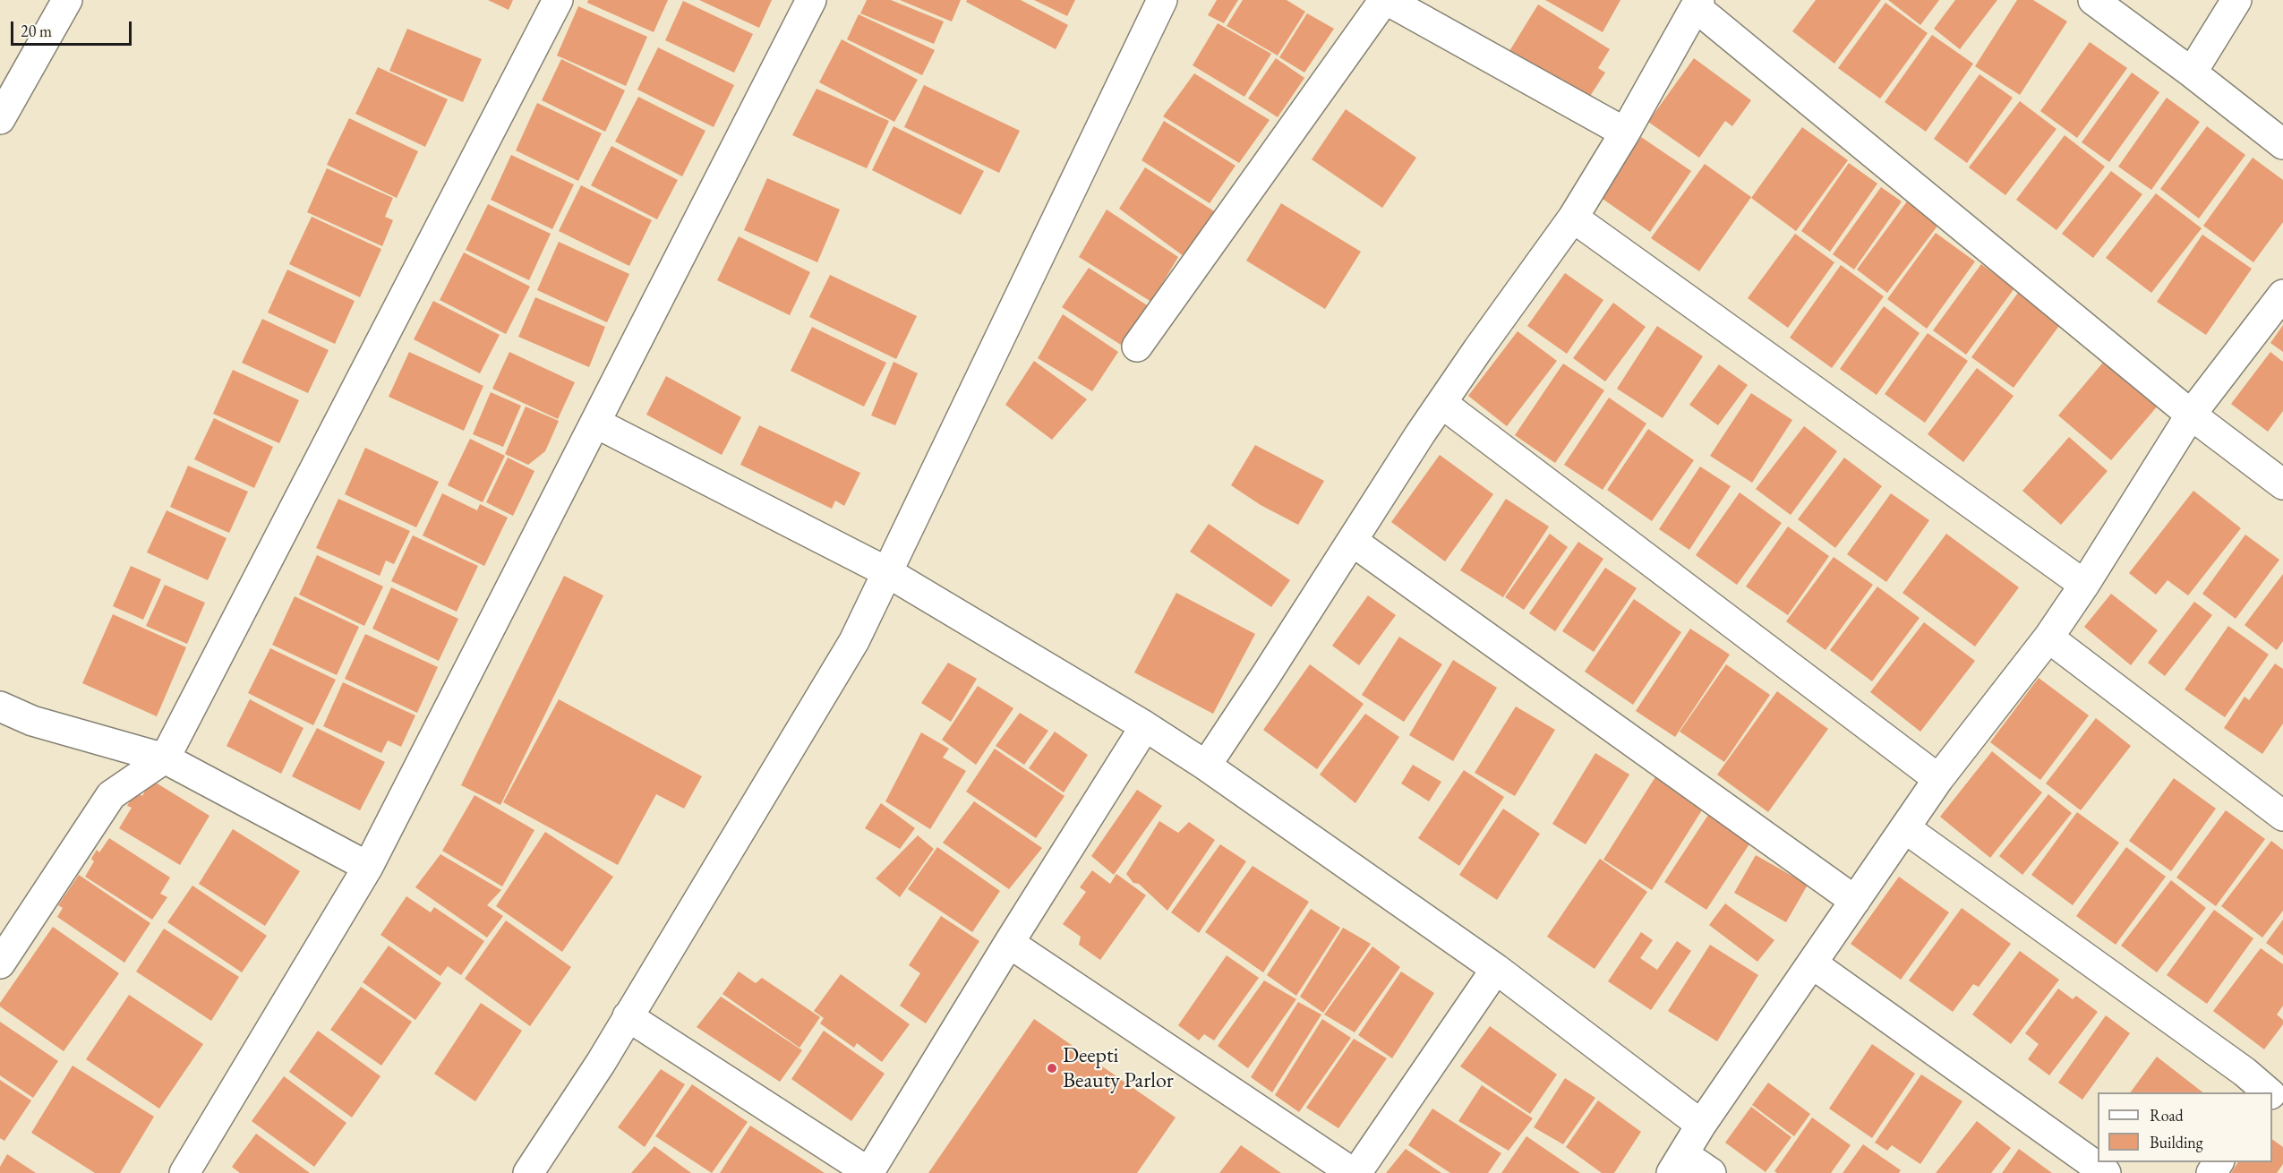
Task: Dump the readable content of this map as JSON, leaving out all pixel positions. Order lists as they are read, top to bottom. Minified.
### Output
{"places":["Deepti Beauty Parlor"],"legend":["Road","Building"],"scale_bar":"20 m"}
